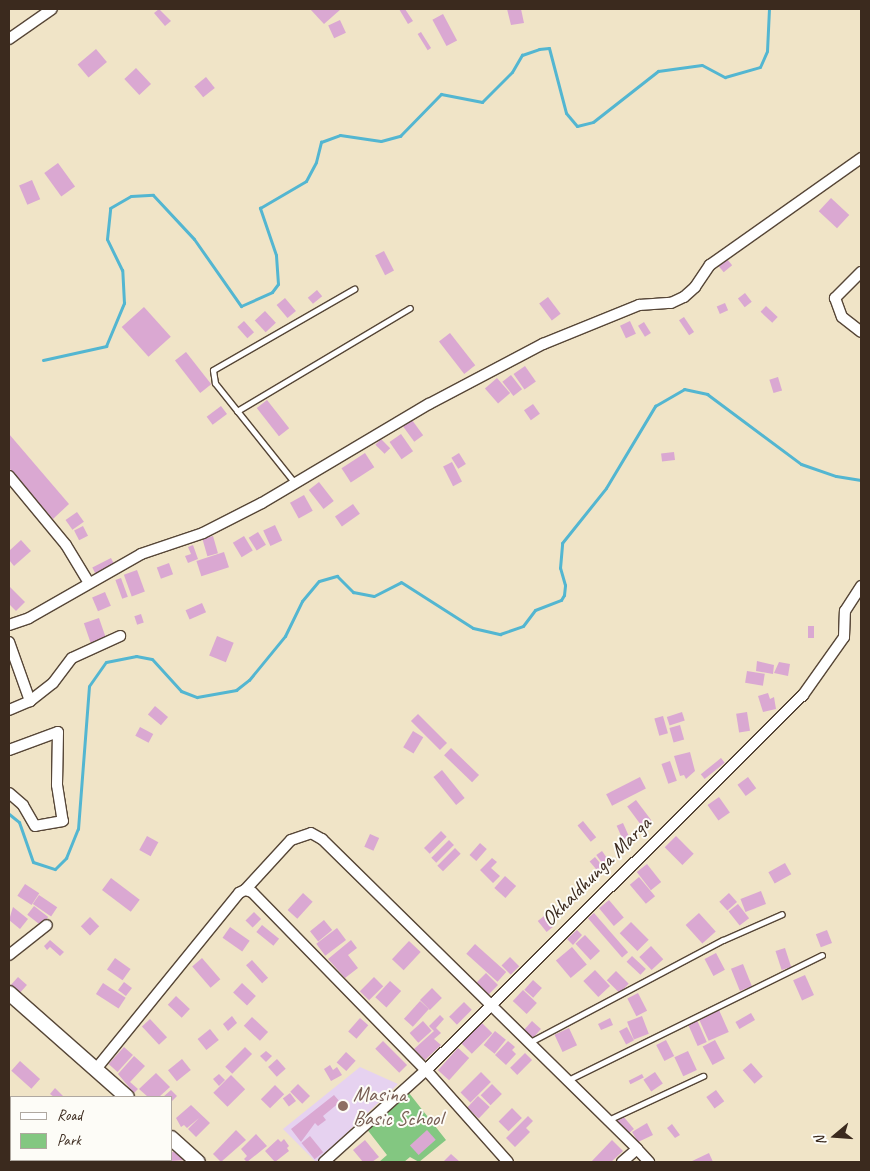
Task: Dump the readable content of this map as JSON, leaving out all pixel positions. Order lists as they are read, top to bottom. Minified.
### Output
{"streets":{"street":["Okhaldhunga Marga"]},"places":["Masina Basic School"],"legend":["Road","Park"],"north":"left"}
